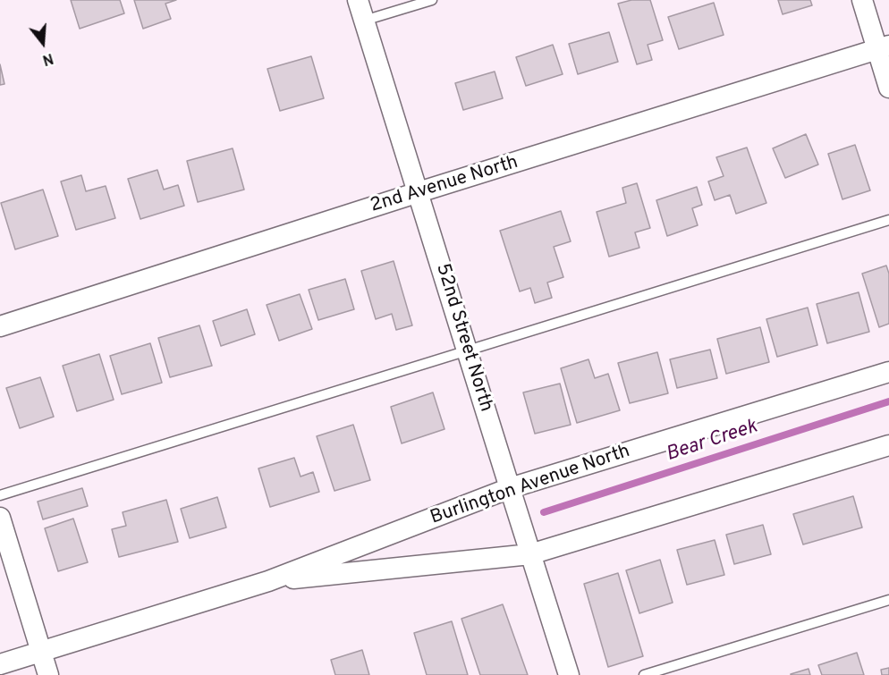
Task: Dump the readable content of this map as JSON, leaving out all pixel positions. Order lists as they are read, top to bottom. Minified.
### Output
{"streets":{"street":["2nd Avenue North","52nd Street North","Burlington Avenue North"]},"crossings":[["2nd Avenue North","52nd Street North"],["52nd Street North","Burlington Avenue North"]],"water":["Bear Creek"],"north":"bottom"}
